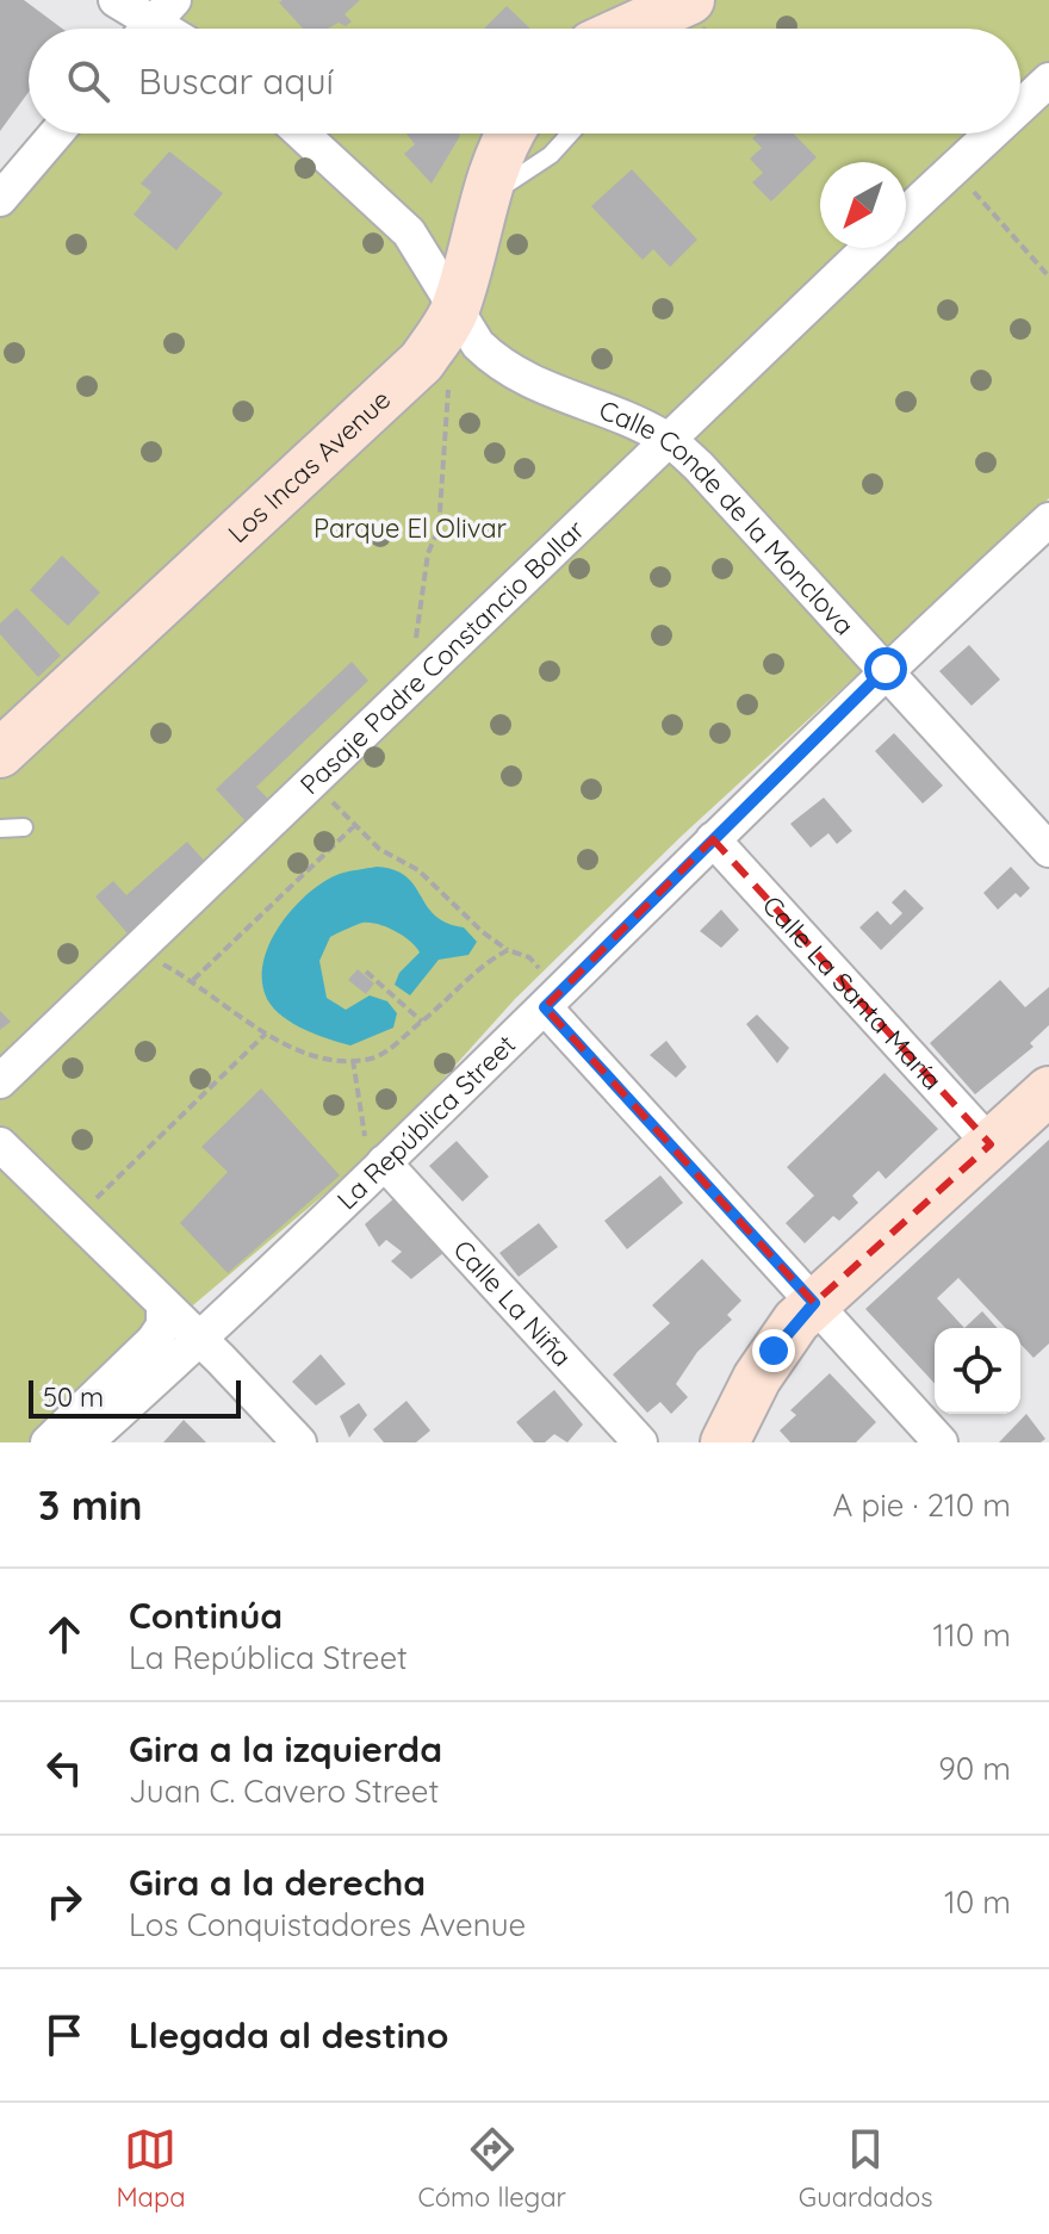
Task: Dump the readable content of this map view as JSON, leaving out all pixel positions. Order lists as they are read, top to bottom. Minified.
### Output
{"streets":{"street":["Los Incas Avenue","Calle Conde de la Monclova","Pasaje Padre Constancio Bollar","Calle La Santa María","La República Street","Calle La Niña"]},"crossings":[["Los Incas Avenue","Calle Conde de la Monclova"],["Calle Conde de la Monclova","Pasaje Padre Constancio Bollar"],["Calle Conde de la Monclova","La República Street"],["Calle La Santa María","La República Street"],["La República Street","Calle La Niña"]],"parks":["Parque El Olivar"],"scale_bar":"50 m","north":"bottom left","page":{"search":"Buscar aquí","scale":"50 m","heading":["3 min","A pie · 210 m"],"list":[["Continúa","La República Street","110 m"],["Gira a la izquierda","Juan C. Cavero Street","90 m"],["Gira a la derecha","Los Conquistadores Avenue","10 m"],"Llegada al destino"],"nav":["Mapa","Cómo llegar","Guardados"]}}
